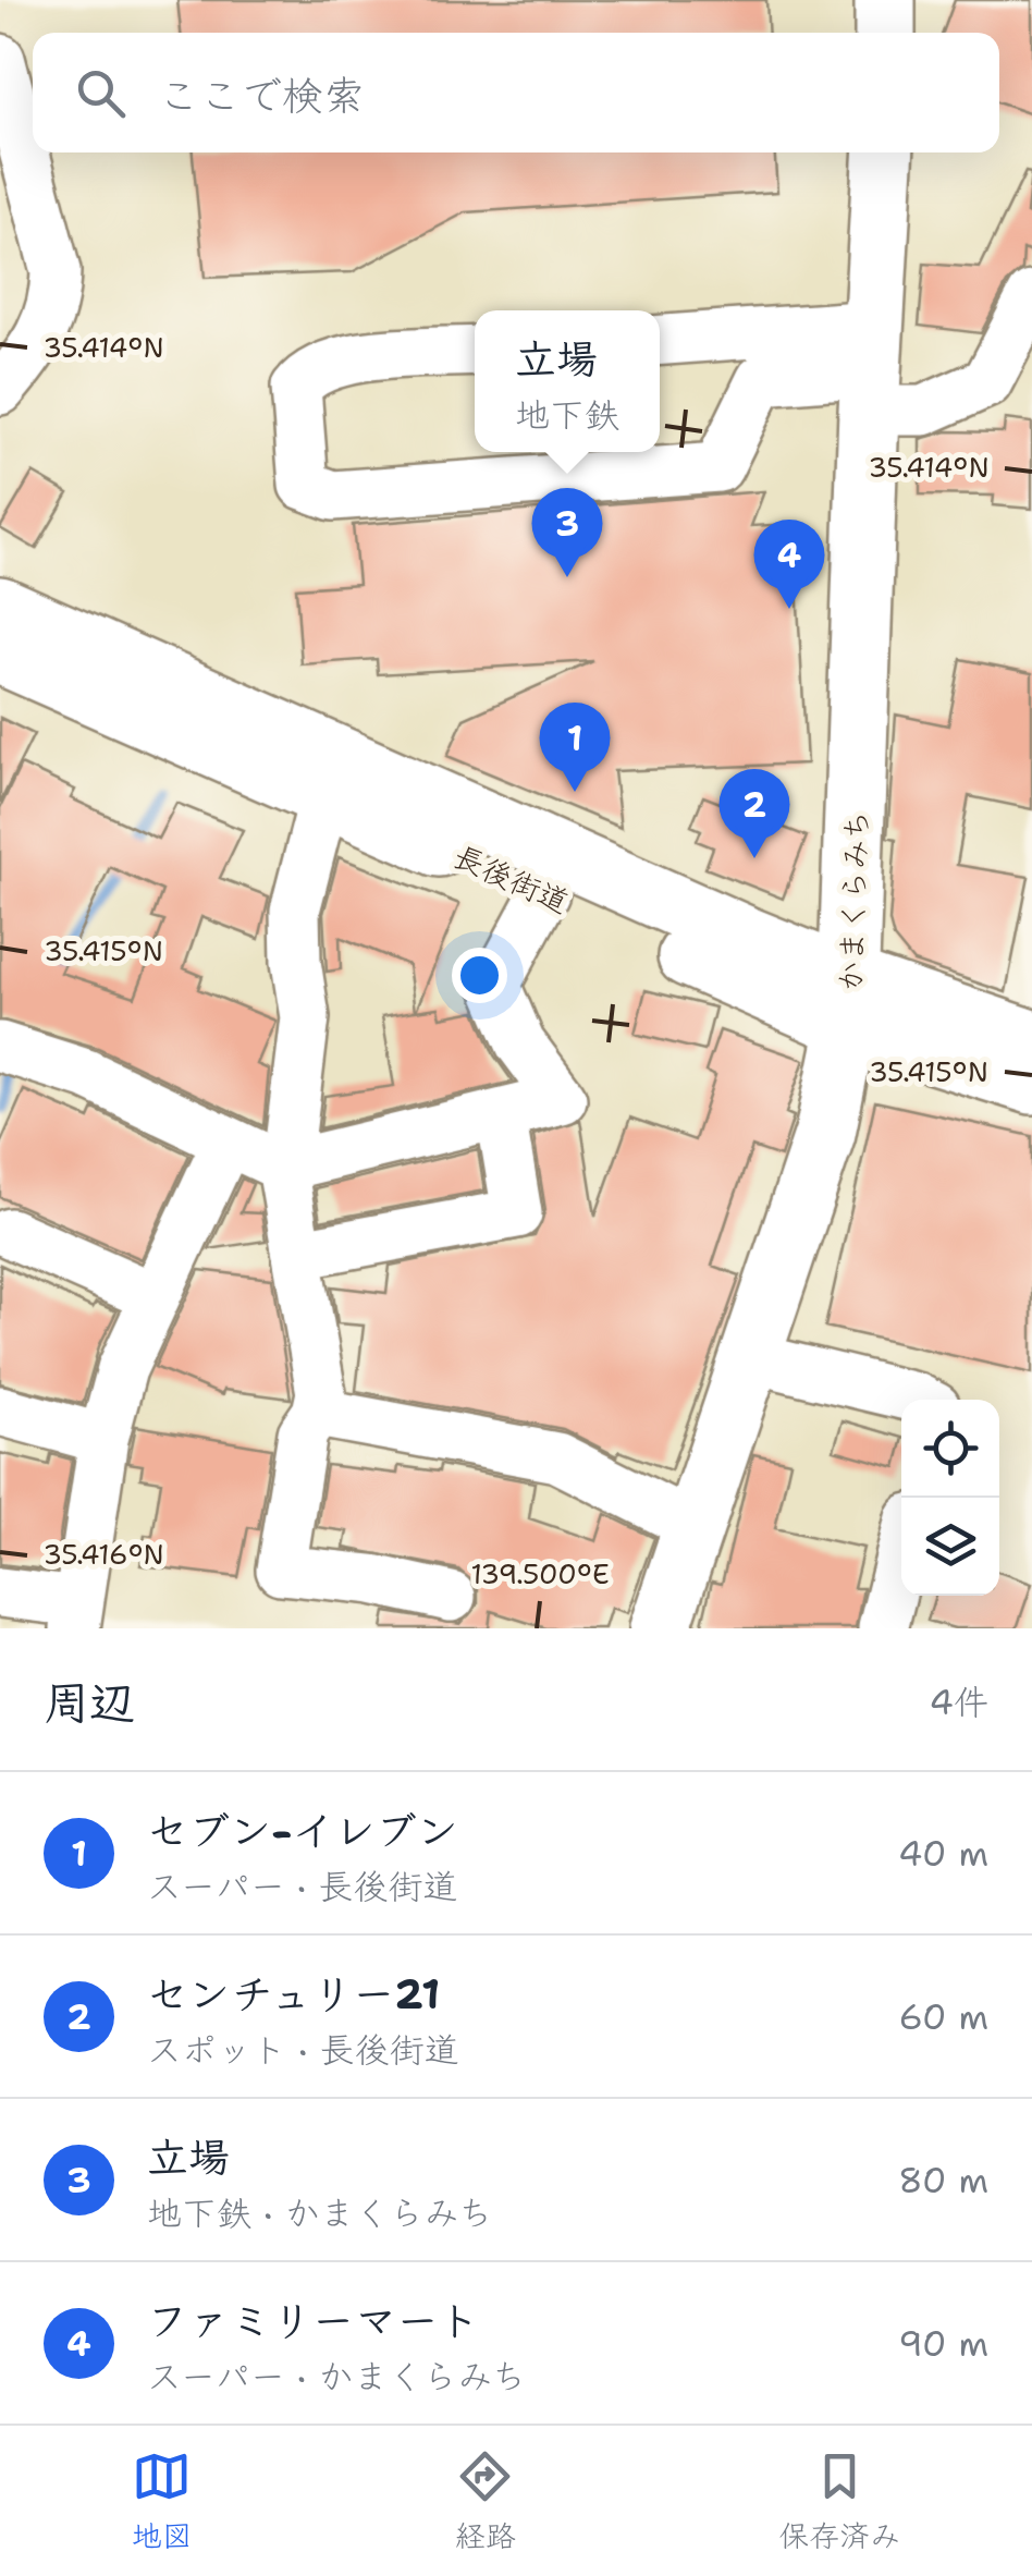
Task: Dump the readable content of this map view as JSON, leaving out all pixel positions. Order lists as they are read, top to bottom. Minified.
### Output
{"streets":{"main road":["長後街道","かまくらみち"]},"crossings":[["長後街道","かまくらみち"]],"page":{"search":"ここで検索","popup":["立場","地下鉄"],"pins":["3","4","1","2"],"heading":["周辺","4件"],"list":[{"mark":"1","name":"セブン-イレブン","note":"スーパー · 長後街道","value":"40 m"},{"mark":"2","name":"センチュリー21","note":"スポット · 長後街道","value":"60 m"},{"mark":"3","name":"立場","note":"地下鉄 · かまくらみち","value":"80 m"},{"mark":"4","name":"ファミリーマート","note":"スーパー · かまくらみち","value":"90 m"}],"nav":["地図","経路","保存済み"]},"coordinates":["35.414°N","35.415°N","35.416°N","139.500°E"]}
